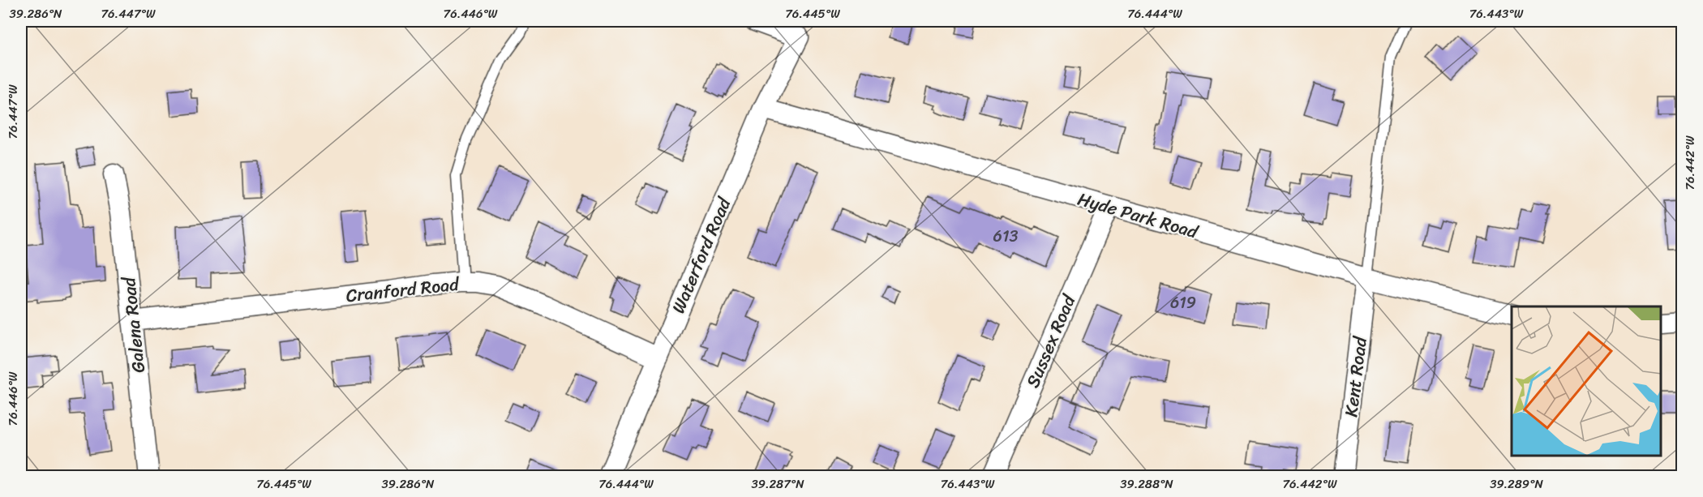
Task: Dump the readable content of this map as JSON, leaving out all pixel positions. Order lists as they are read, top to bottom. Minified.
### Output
{"streets":{"street":["Hyde Park Road","Waterford Road","Cranford Road","Galena Road","Sussex Road","Kent Road"]},"crossings":[["Hyde Park Road","Waterford Road"],["Hyde Park Road","Sussex Road"],["Hyde Park Road","Kent Road"],["Waterford Road","Cranford Road"],["Cranford Road","Galena Road"]],"house_numbers":["613","619"],"coordinates":["39.286°N","76.447°W","76.446°W","76.445°W","76.444°W","76.443°W","76.442°W","39.287°N","39.288°N","39.289°N"]}
